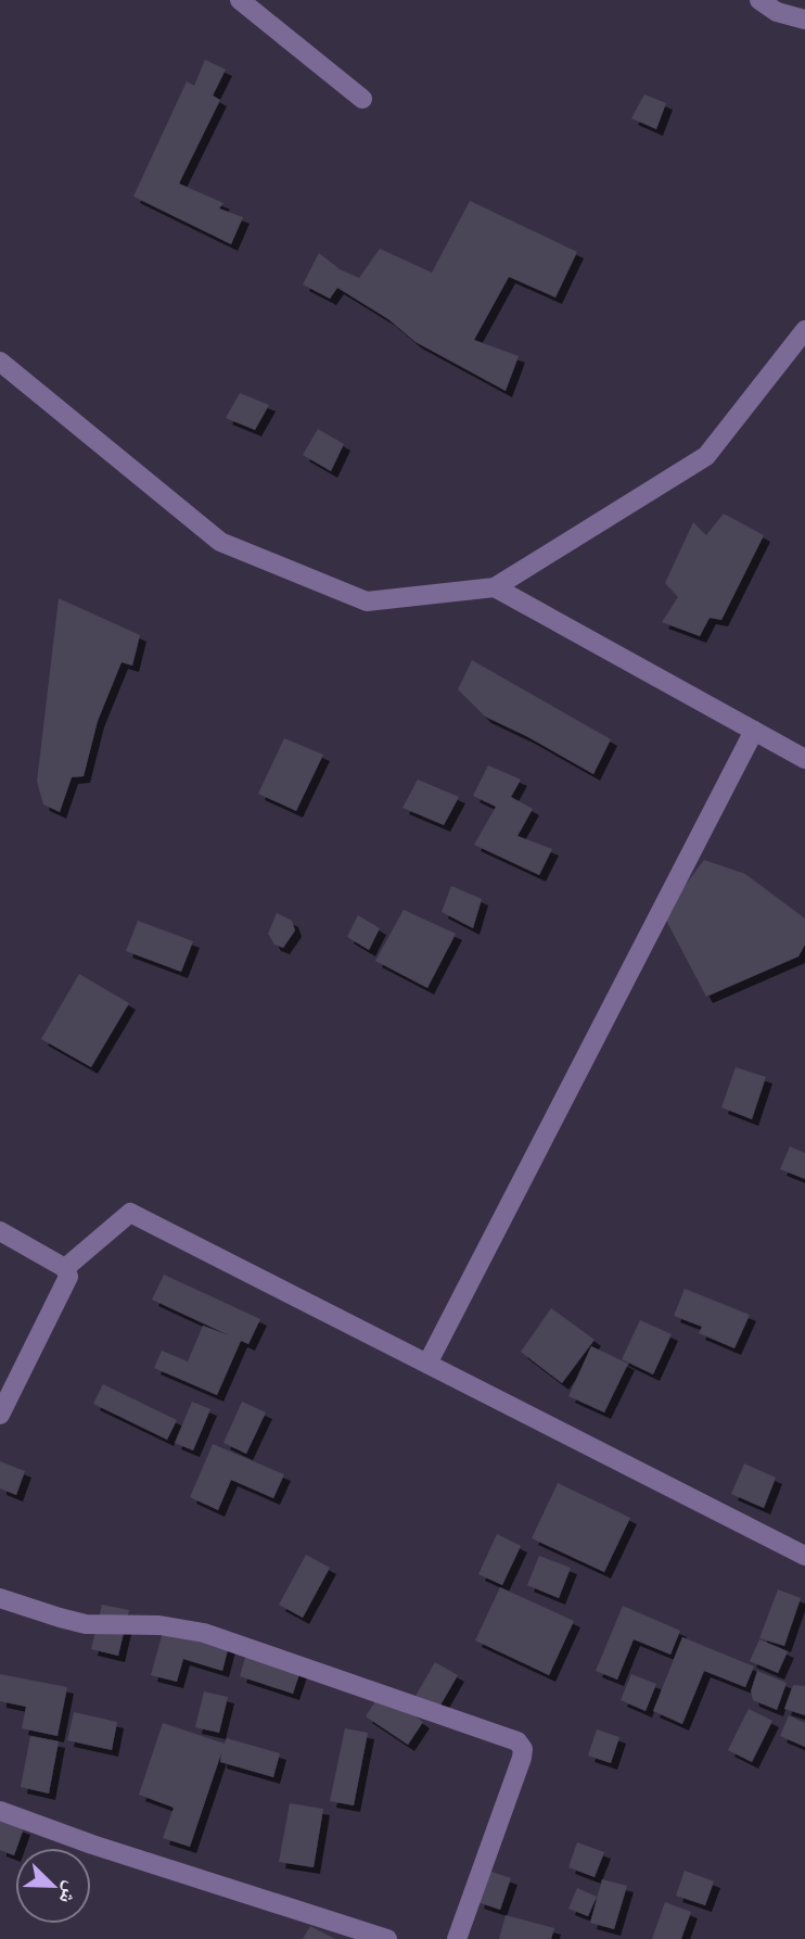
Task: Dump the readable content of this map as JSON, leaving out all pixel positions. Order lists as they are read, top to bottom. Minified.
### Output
{"north":"bottom right"}
